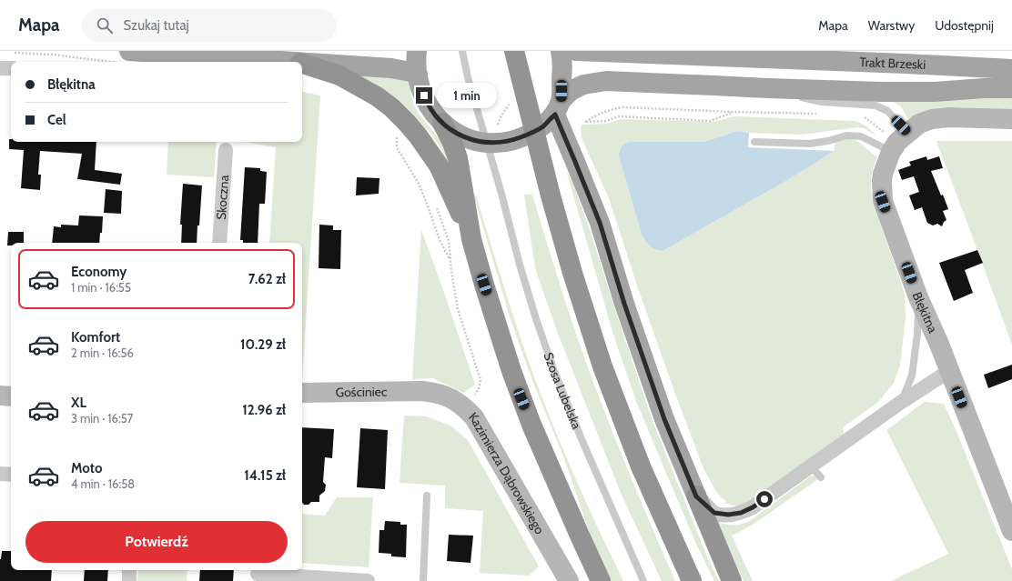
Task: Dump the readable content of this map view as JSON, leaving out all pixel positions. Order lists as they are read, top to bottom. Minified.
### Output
{"streets":{"main road":["Trakt Brzeski"],"street":["Skoczna","Błękitna","Gościniec","Kazimierza Dąbrowskiego"],"lane":["Szosa Lubelska"]},"crossings":[["Gościniec","Kazimierza Dąbrowskiego"]],"page":{"header":"Mapa","search":"Szukaj tutaj","nav":["Mapa","Warstwy","Udostępnij"],"banner":["Błękitna","Cel"],"bubble":"1 min","list":[{"name":"Economy","note":"1 min · 16:55","value":"7.62 zł"},{"name":"Komfort","note":"2 min · 16:56","value":"10.29 zł"},{"name":"XL","note":"3 min · 16:57","value":"12.96 zł"},{"name":"Moto","note":"4 min · 16:58","value":"14.15 zł"}],"buttons":"Potwierdź"}}
